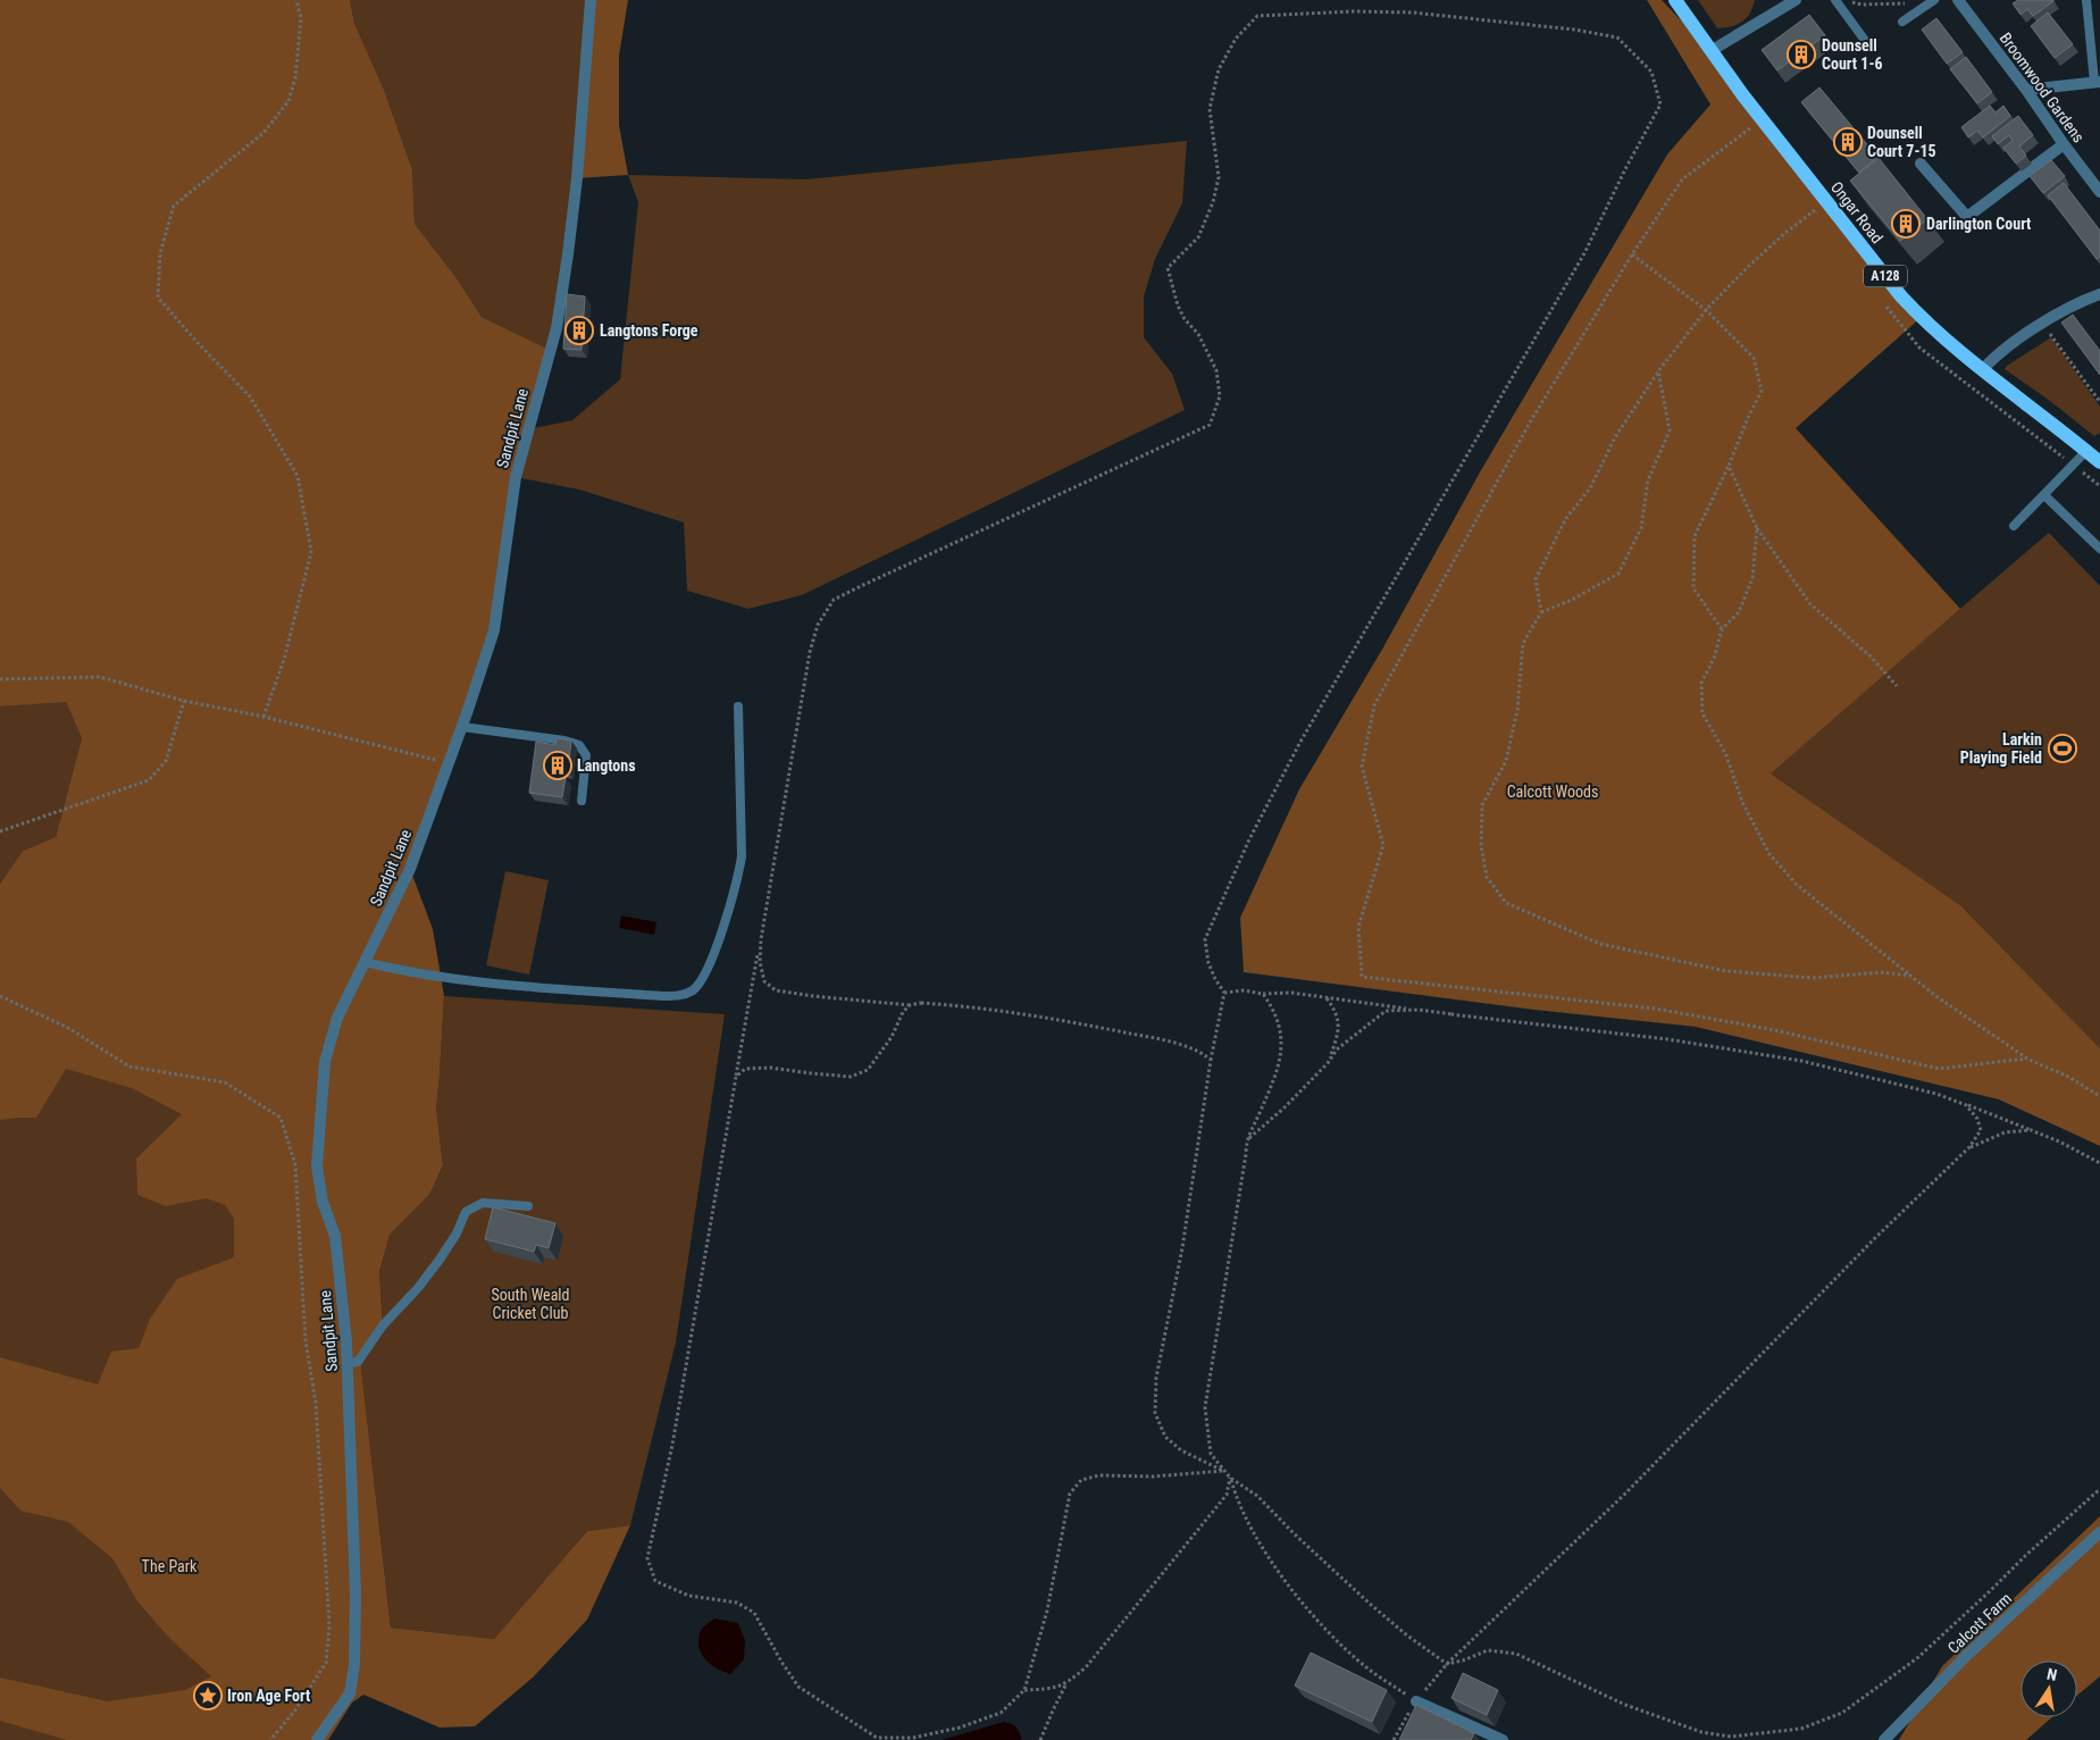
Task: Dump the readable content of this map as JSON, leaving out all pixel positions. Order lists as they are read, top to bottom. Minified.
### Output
{"streets":{"main road":["Ongar Road","A128"],"street":["Broomwood Gardens","Sandpit Lane","Calcott Farm"]},"parks":["Calcott Woods","South Weald Cricket Club","The Park"],"places":{"building":["Dounsell Court 1-6","Dounsell Court 7-15","Darlington Court","Langtons Forge","Langtons"],"sports":["Larkin Playing Field"],"place":["Iron Age Fort"]},"north":"top"}
